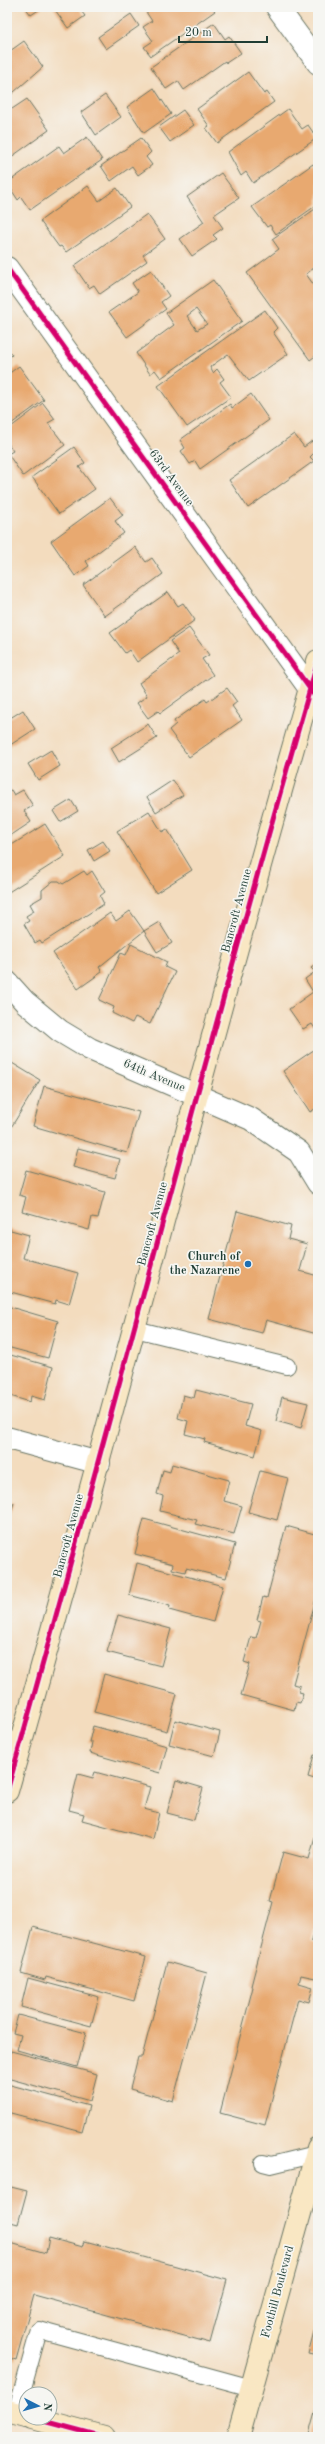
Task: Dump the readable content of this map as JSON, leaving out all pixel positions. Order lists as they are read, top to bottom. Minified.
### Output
{"streets":{"street":["63rd Avenue","Bancroft Avenue","64th Avenue","Foothill Boulevard"]},"crossings":[["63rd Avenue","Bancroft Avenue"],["Bancroft Avenue","64th Avenue"]],"places":["Church of the Nazarene"],"scale_bar":"20 m","north":"right"}
